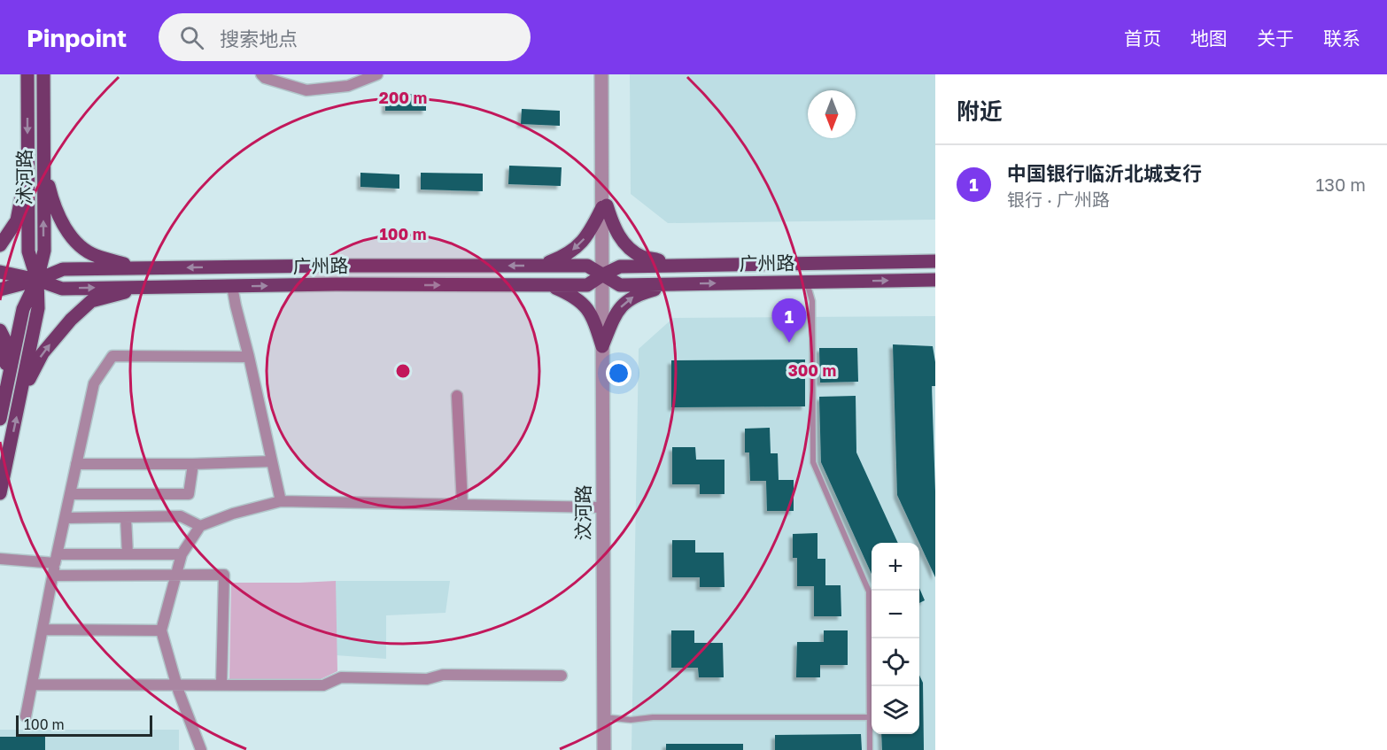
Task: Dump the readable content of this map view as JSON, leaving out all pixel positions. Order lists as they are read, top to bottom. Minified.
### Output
{"streets":{"main road":["沭河路","广州路"],"street":["汶河路"]},"crossings":[["沭河路","广州路"],["广州路","汶河路"]],"scale_bar":"100 m","north":"bottom","page":{"header":"Pinpoint","search":"搜索地点","nav":["首页","地图","关于","联系"],"heading":"附近","list":[{"mark":"1","name":"中国银行临沂北城支行","note":"银行 · 广州路","value":"130 m"}],"pins":"1","map_buttons":["+","−"],"scale":"100 m"},"rings":["200 m","100 m","300 m"]}
